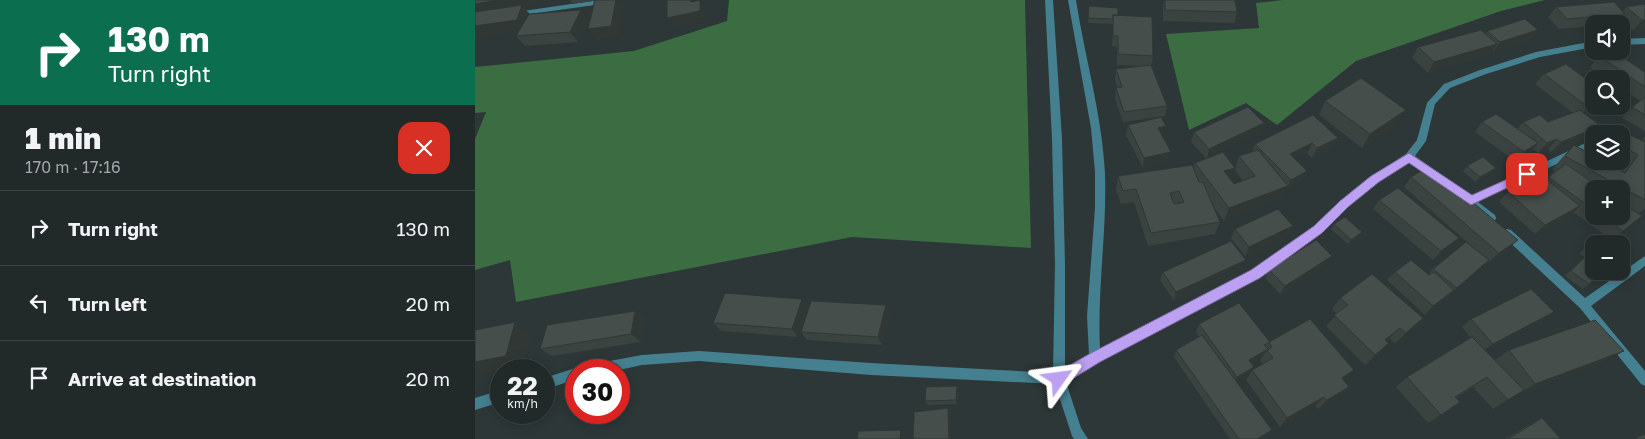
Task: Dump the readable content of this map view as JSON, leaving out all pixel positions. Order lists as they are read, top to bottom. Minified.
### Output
{"page":{"turn":["130 m","Turn right"],"map_buttons":["+","−"],"heading":["1 min","170 m · 17:16"],"list":[{"name":"Turn right","value":"130 m"},{"name":"Turn left","value":"20 m"},{"name":"Arrive at destination","value":"20 m"}],"speed":"22 km/h","limit":"30"}}
